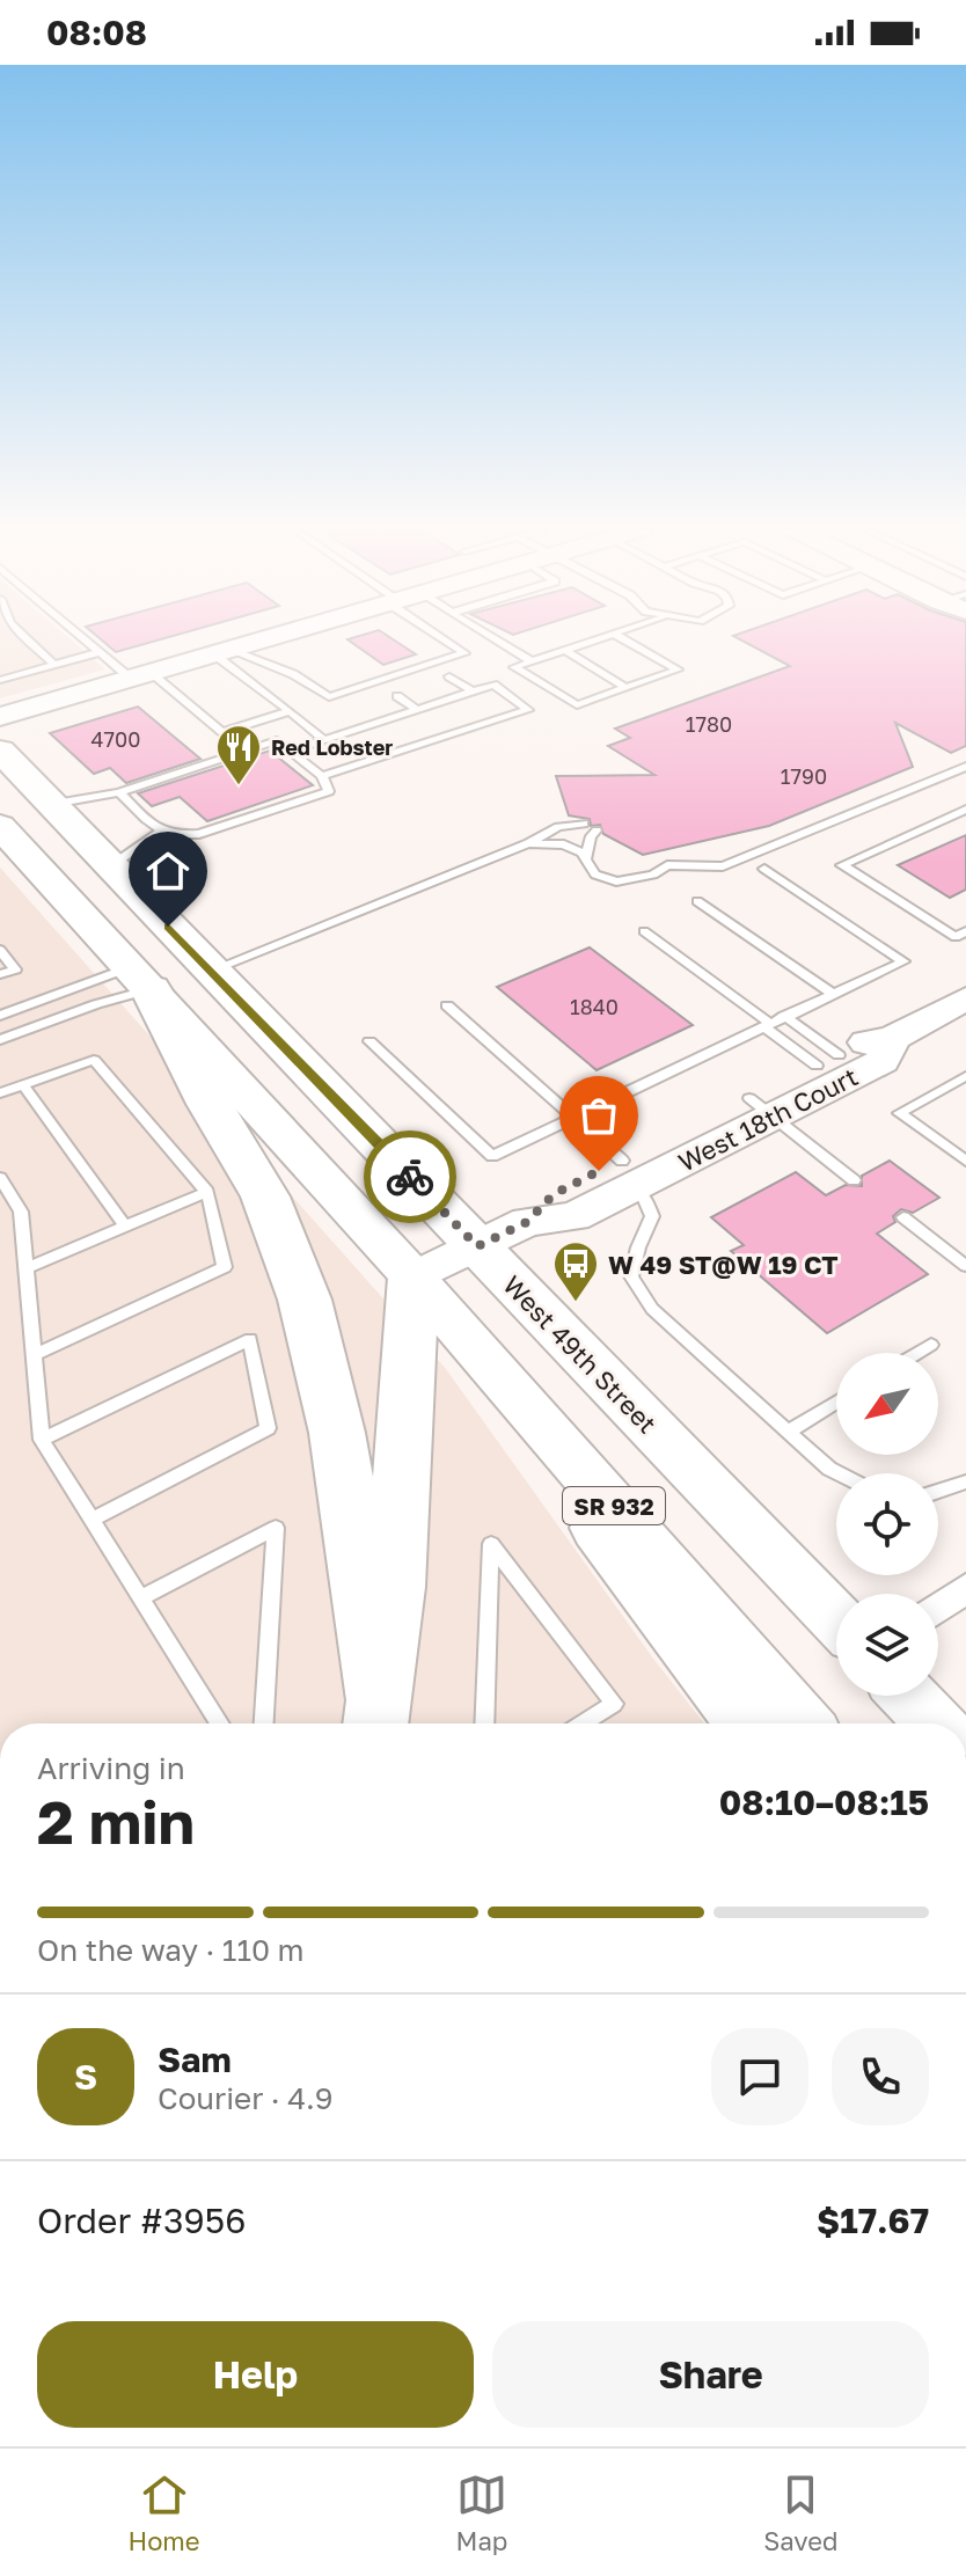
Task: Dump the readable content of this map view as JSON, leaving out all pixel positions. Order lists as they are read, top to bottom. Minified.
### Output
{"streets":{"main road":["West 49th Street","SR 932"],"street":["West 18th Court"]},"crossings":[["West 18th Court","West 49th Street"],["West 18th Court","SR 932"]],"places":{"restaurant":["Red Lobster"],"bus stop":["W 49 ST@W 19 CT"]},"house_numbers":["1780","4700","1790","1840"],"north":"bottom left","page":{"status":"08:08","heading":["2 min","Arriving in","08:10–08:15"],"panel":["Sam","Courier · 4.9","Order #3956","$17.67"],"bar":"On the way · 110 m","round":"S","buttons":["Help","Share"],"tabs":["Home","Map","Saved"]}}
